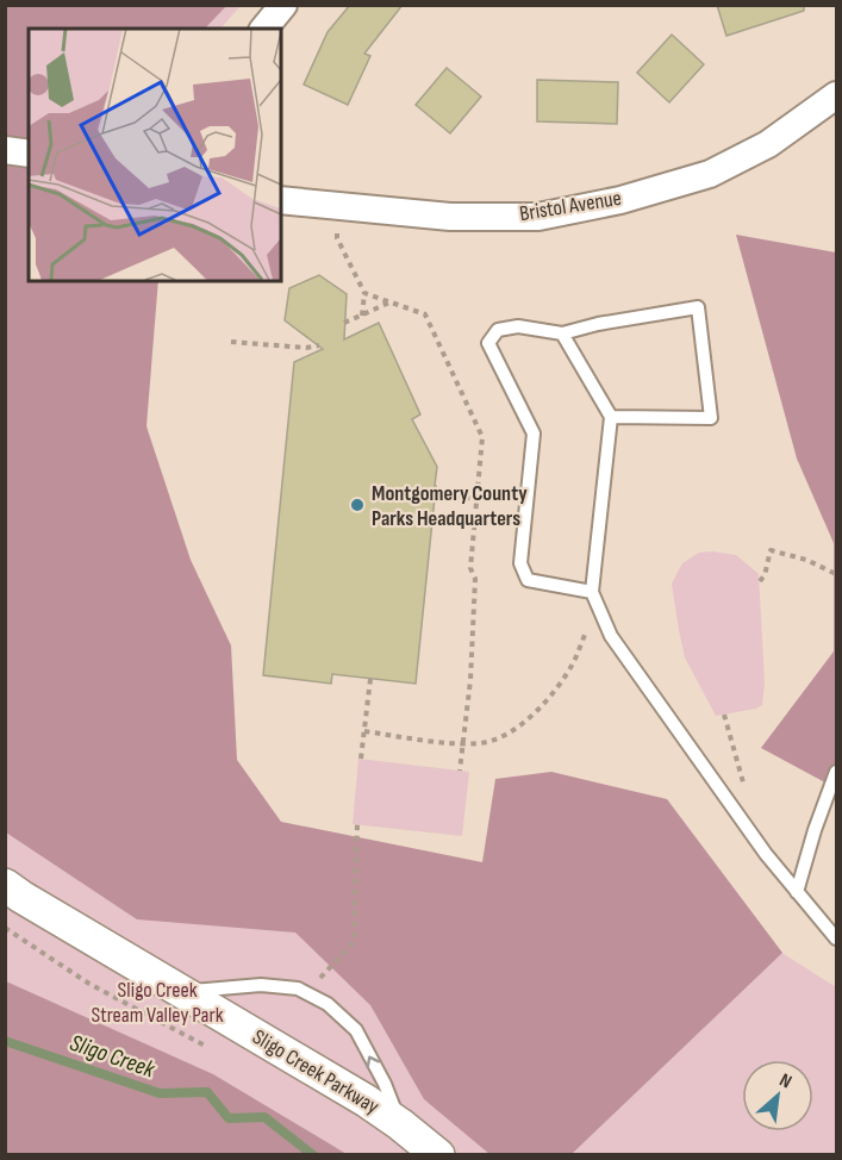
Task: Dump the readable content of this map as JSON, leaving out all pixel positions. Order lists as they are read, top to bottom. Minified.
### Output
{"streets":{"street":["Bristol Avenue","Sligo Creek Parkway"]},"water":["Sligo Creek"],"parks":["Sligo Creek Stream Valley Park"],"places":["Montgomery County Parks Headquarters"],"north":"top right"}
